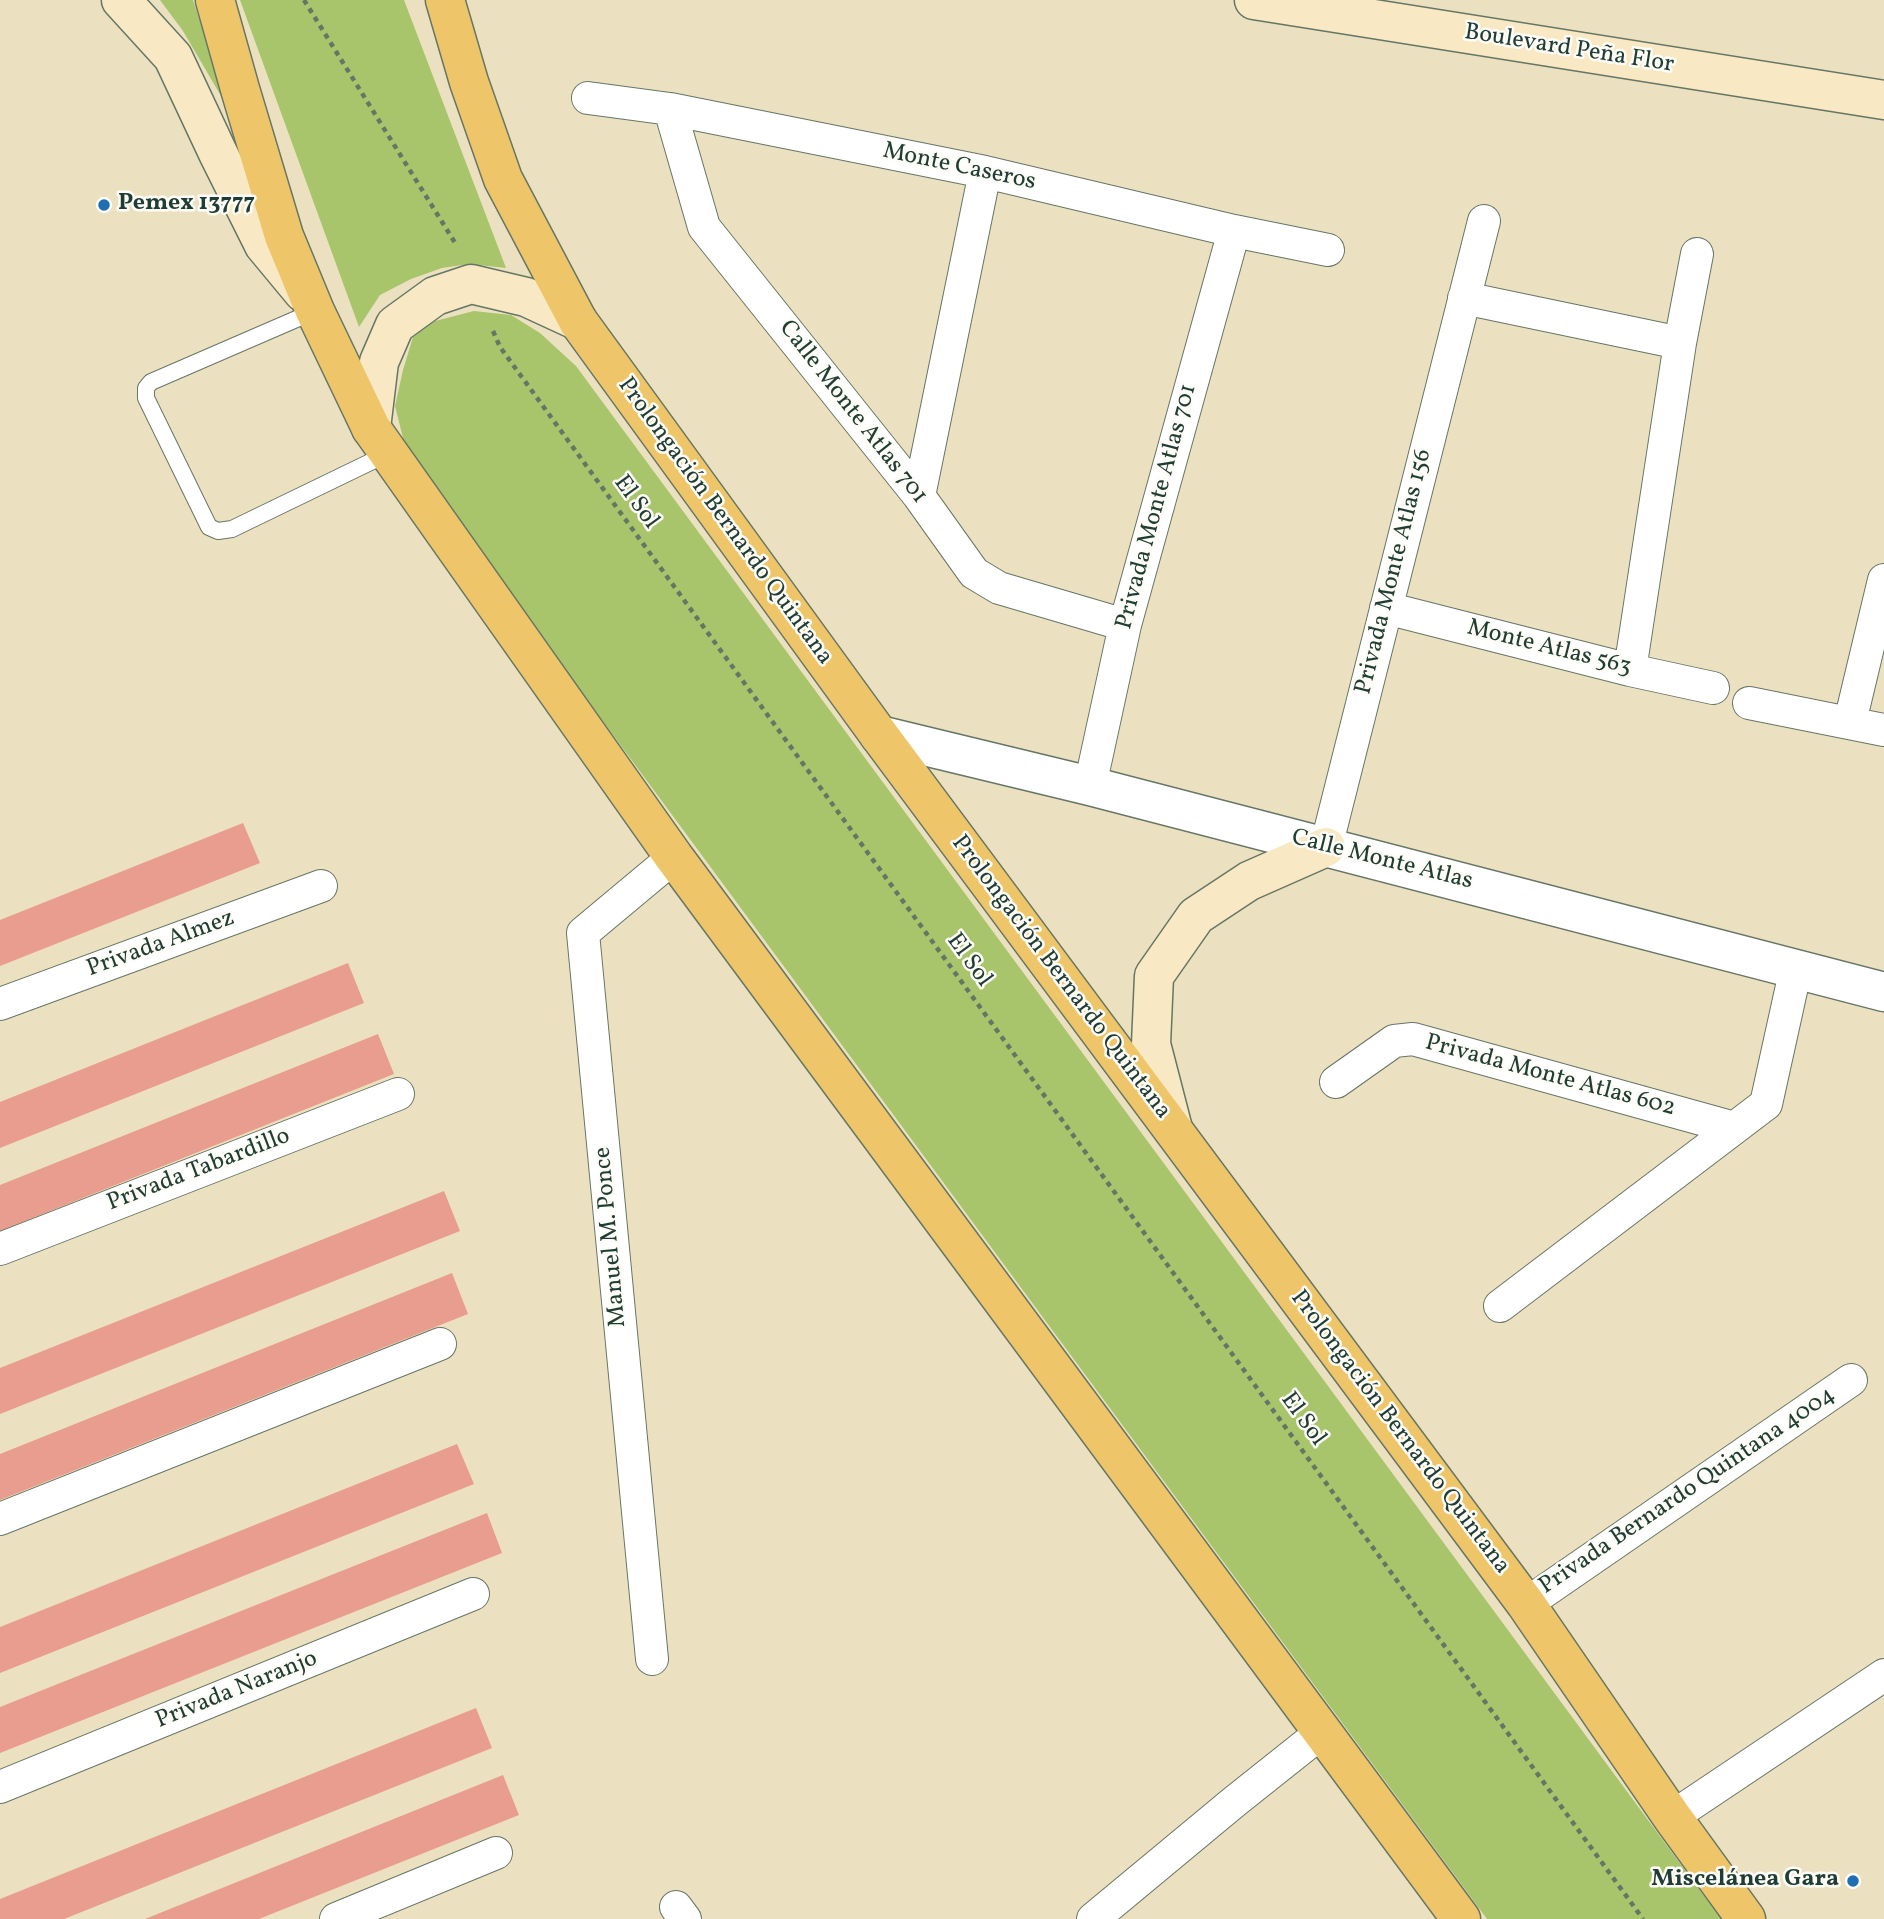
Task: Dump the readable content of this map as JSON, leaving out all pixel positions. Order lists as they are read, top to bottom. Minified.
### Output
{"streets":{"main road":["Boulevard Peña Flor","Prolongación Bernardo Quintana"],"street":["Monte Caseros","Calle Monte Atlas 701","Privada Monte Atlas 701","Privada Monte Atlas 156","Monte Atlas 563","Calle Monte Atlas","Privada Almez","Privada Monte Atlas 602","Privada Tabardillo","Manuel M. Ponce","Privada Bernardo Quintana 4004","Privada Naranjo"],"path":["El Sol"]},"crossings":[["Monte Caseros","Calle Monte Atlas 701"],["Monte Caseros","Privada Monte Atlas 701"],["Calle Monte Atlas 701","Privada Monte Atlas 701"],["Privada Monte Atlas 701","Calle Monte Atlas"],["Prolongación Bernardo Quintana","Calle Monte Atlas"],["Prolongación Bernardo Quintana","Privada Bernardo Quintana 4004"],["Privada Monte Atlas 156","Monte Atlas 563"],["Privada Monte Atlas 156","Calle Monte Atlas"]],"places":["Pemex 13777","Miscelánea Gara"]}
